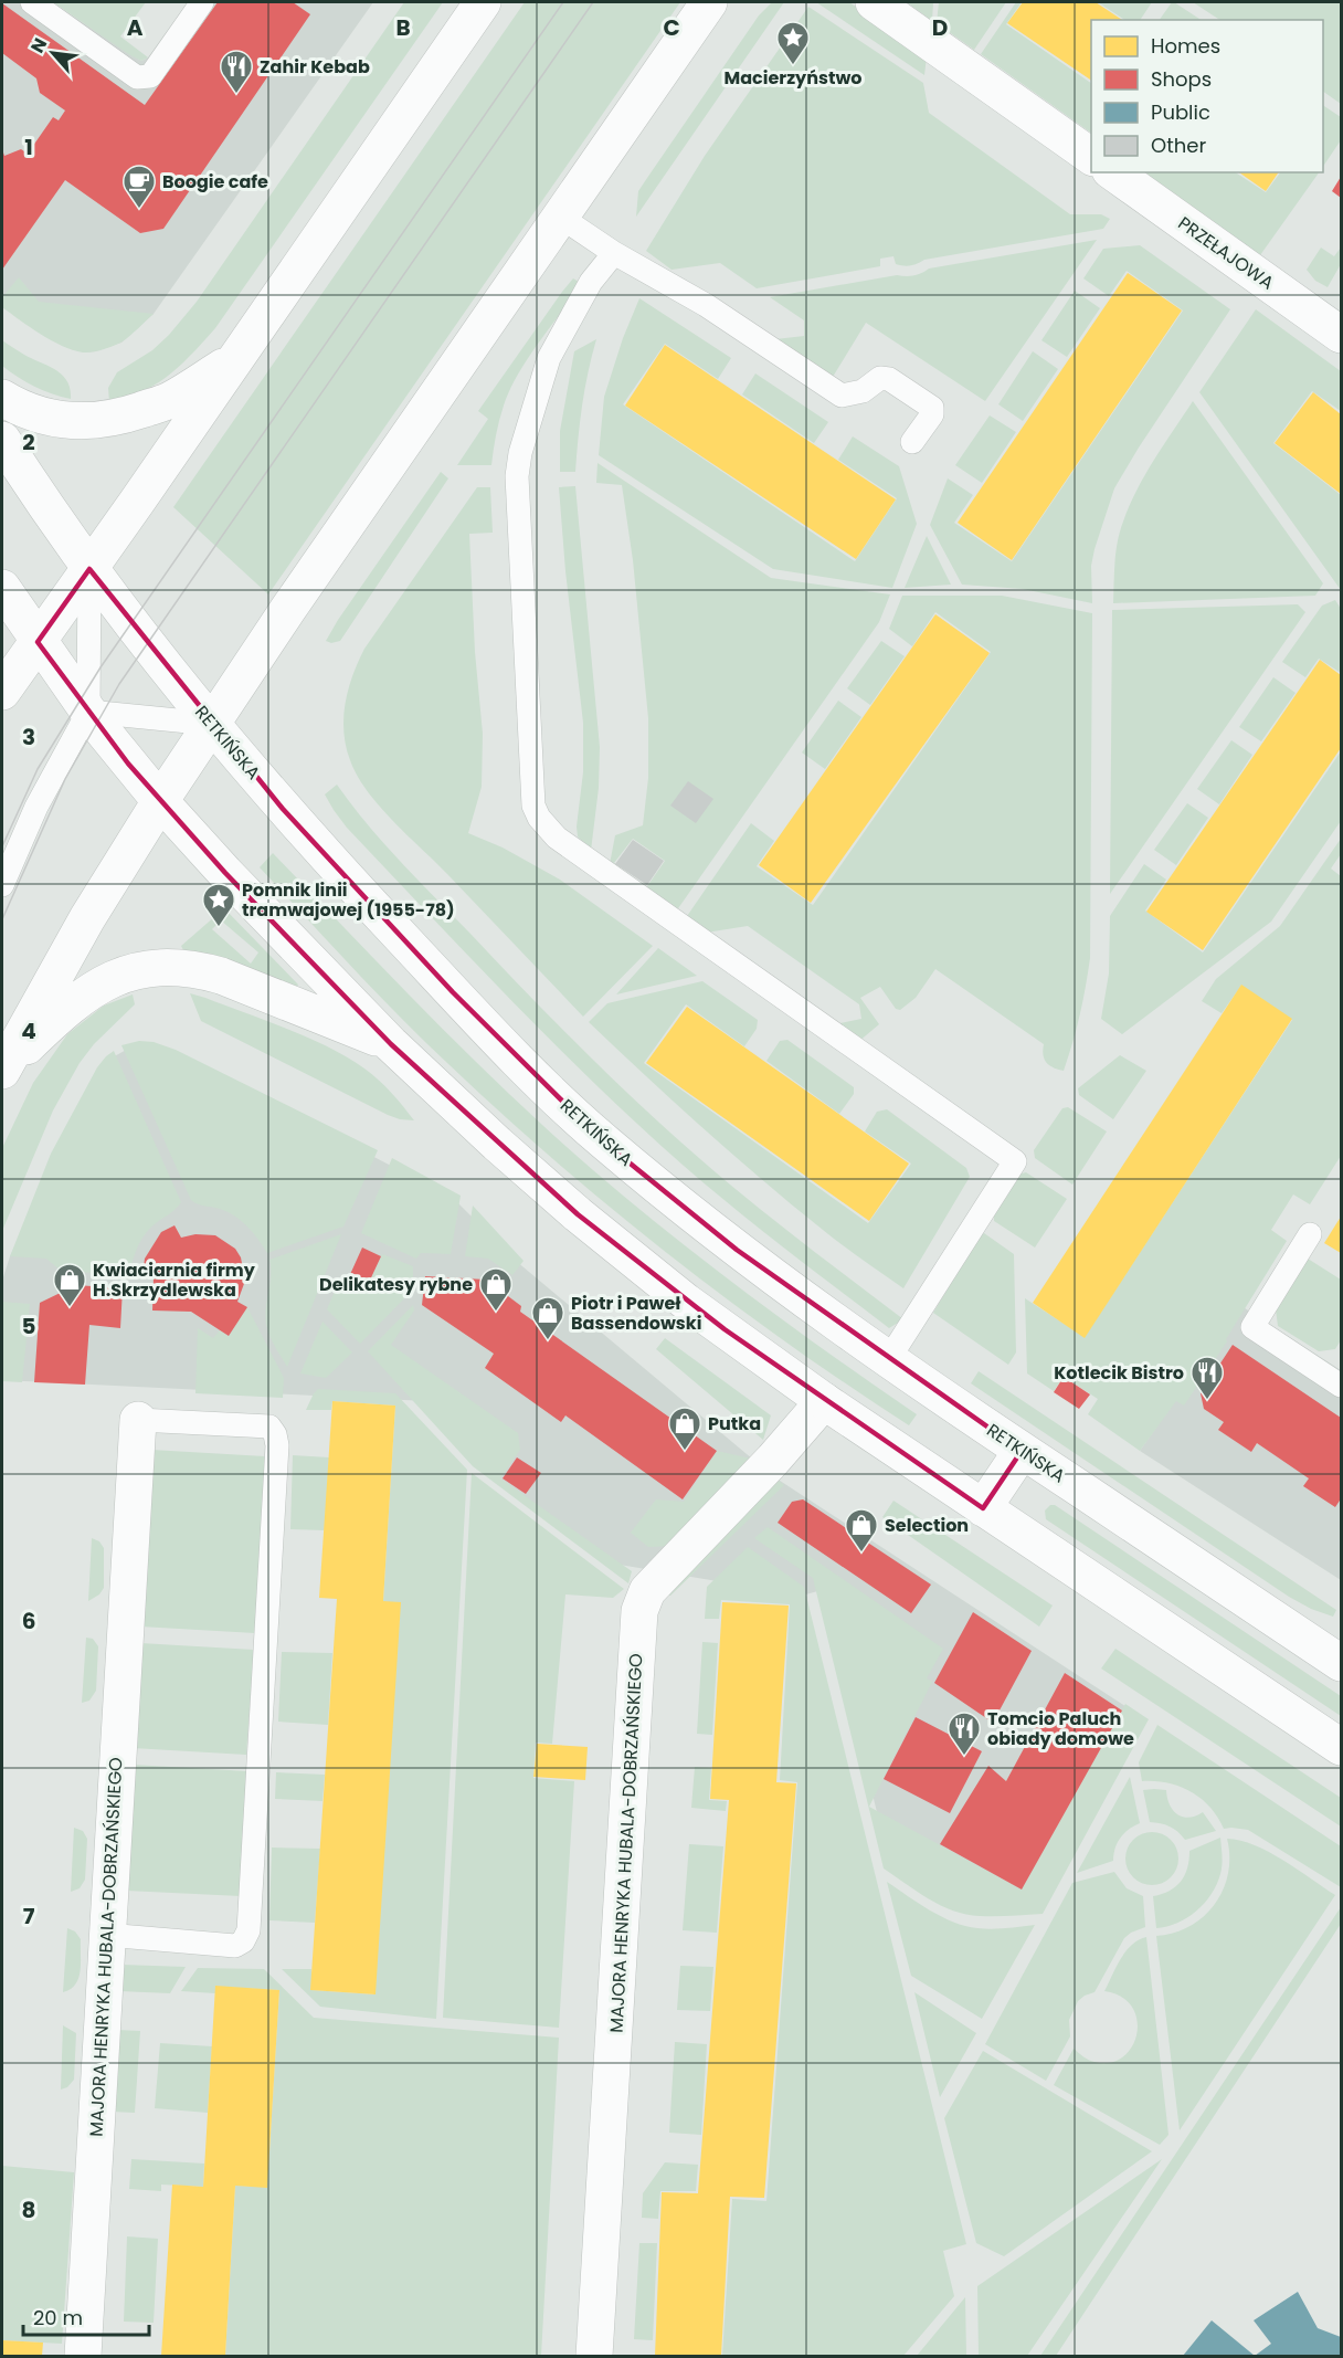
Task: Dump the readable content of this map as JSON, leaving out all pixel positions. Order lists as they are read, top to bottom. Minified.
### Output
{"streets":{"street":["PRZEŁAJOWA","RETKIŃSKA","MAJORA HENRYKA HUBALA-DOBRZAŃSKIEGO"]},"places":{"place":["Macierzyństwo","Pomnik linii tramwajowej (1955-78)"],"restaurant":["Zahir Kebab","Kotlecik Bistro","Tomcio Paluch obiady domowe"],"cafe":["Boogie cafe"],"shop":["Kwiaciarnia firmy H.Skrzydlewska","Delikatesy rybne","Piotr i Paweł Bassendowski","Putka","Selection"]},"legend":["Homes","Shops","Public","Other"],"scale_bar":"20 m","north":"top left","grid":{"columns":["A","B","C","D"],"rows":["1","2","3","4","5","6","7","8"]}}
